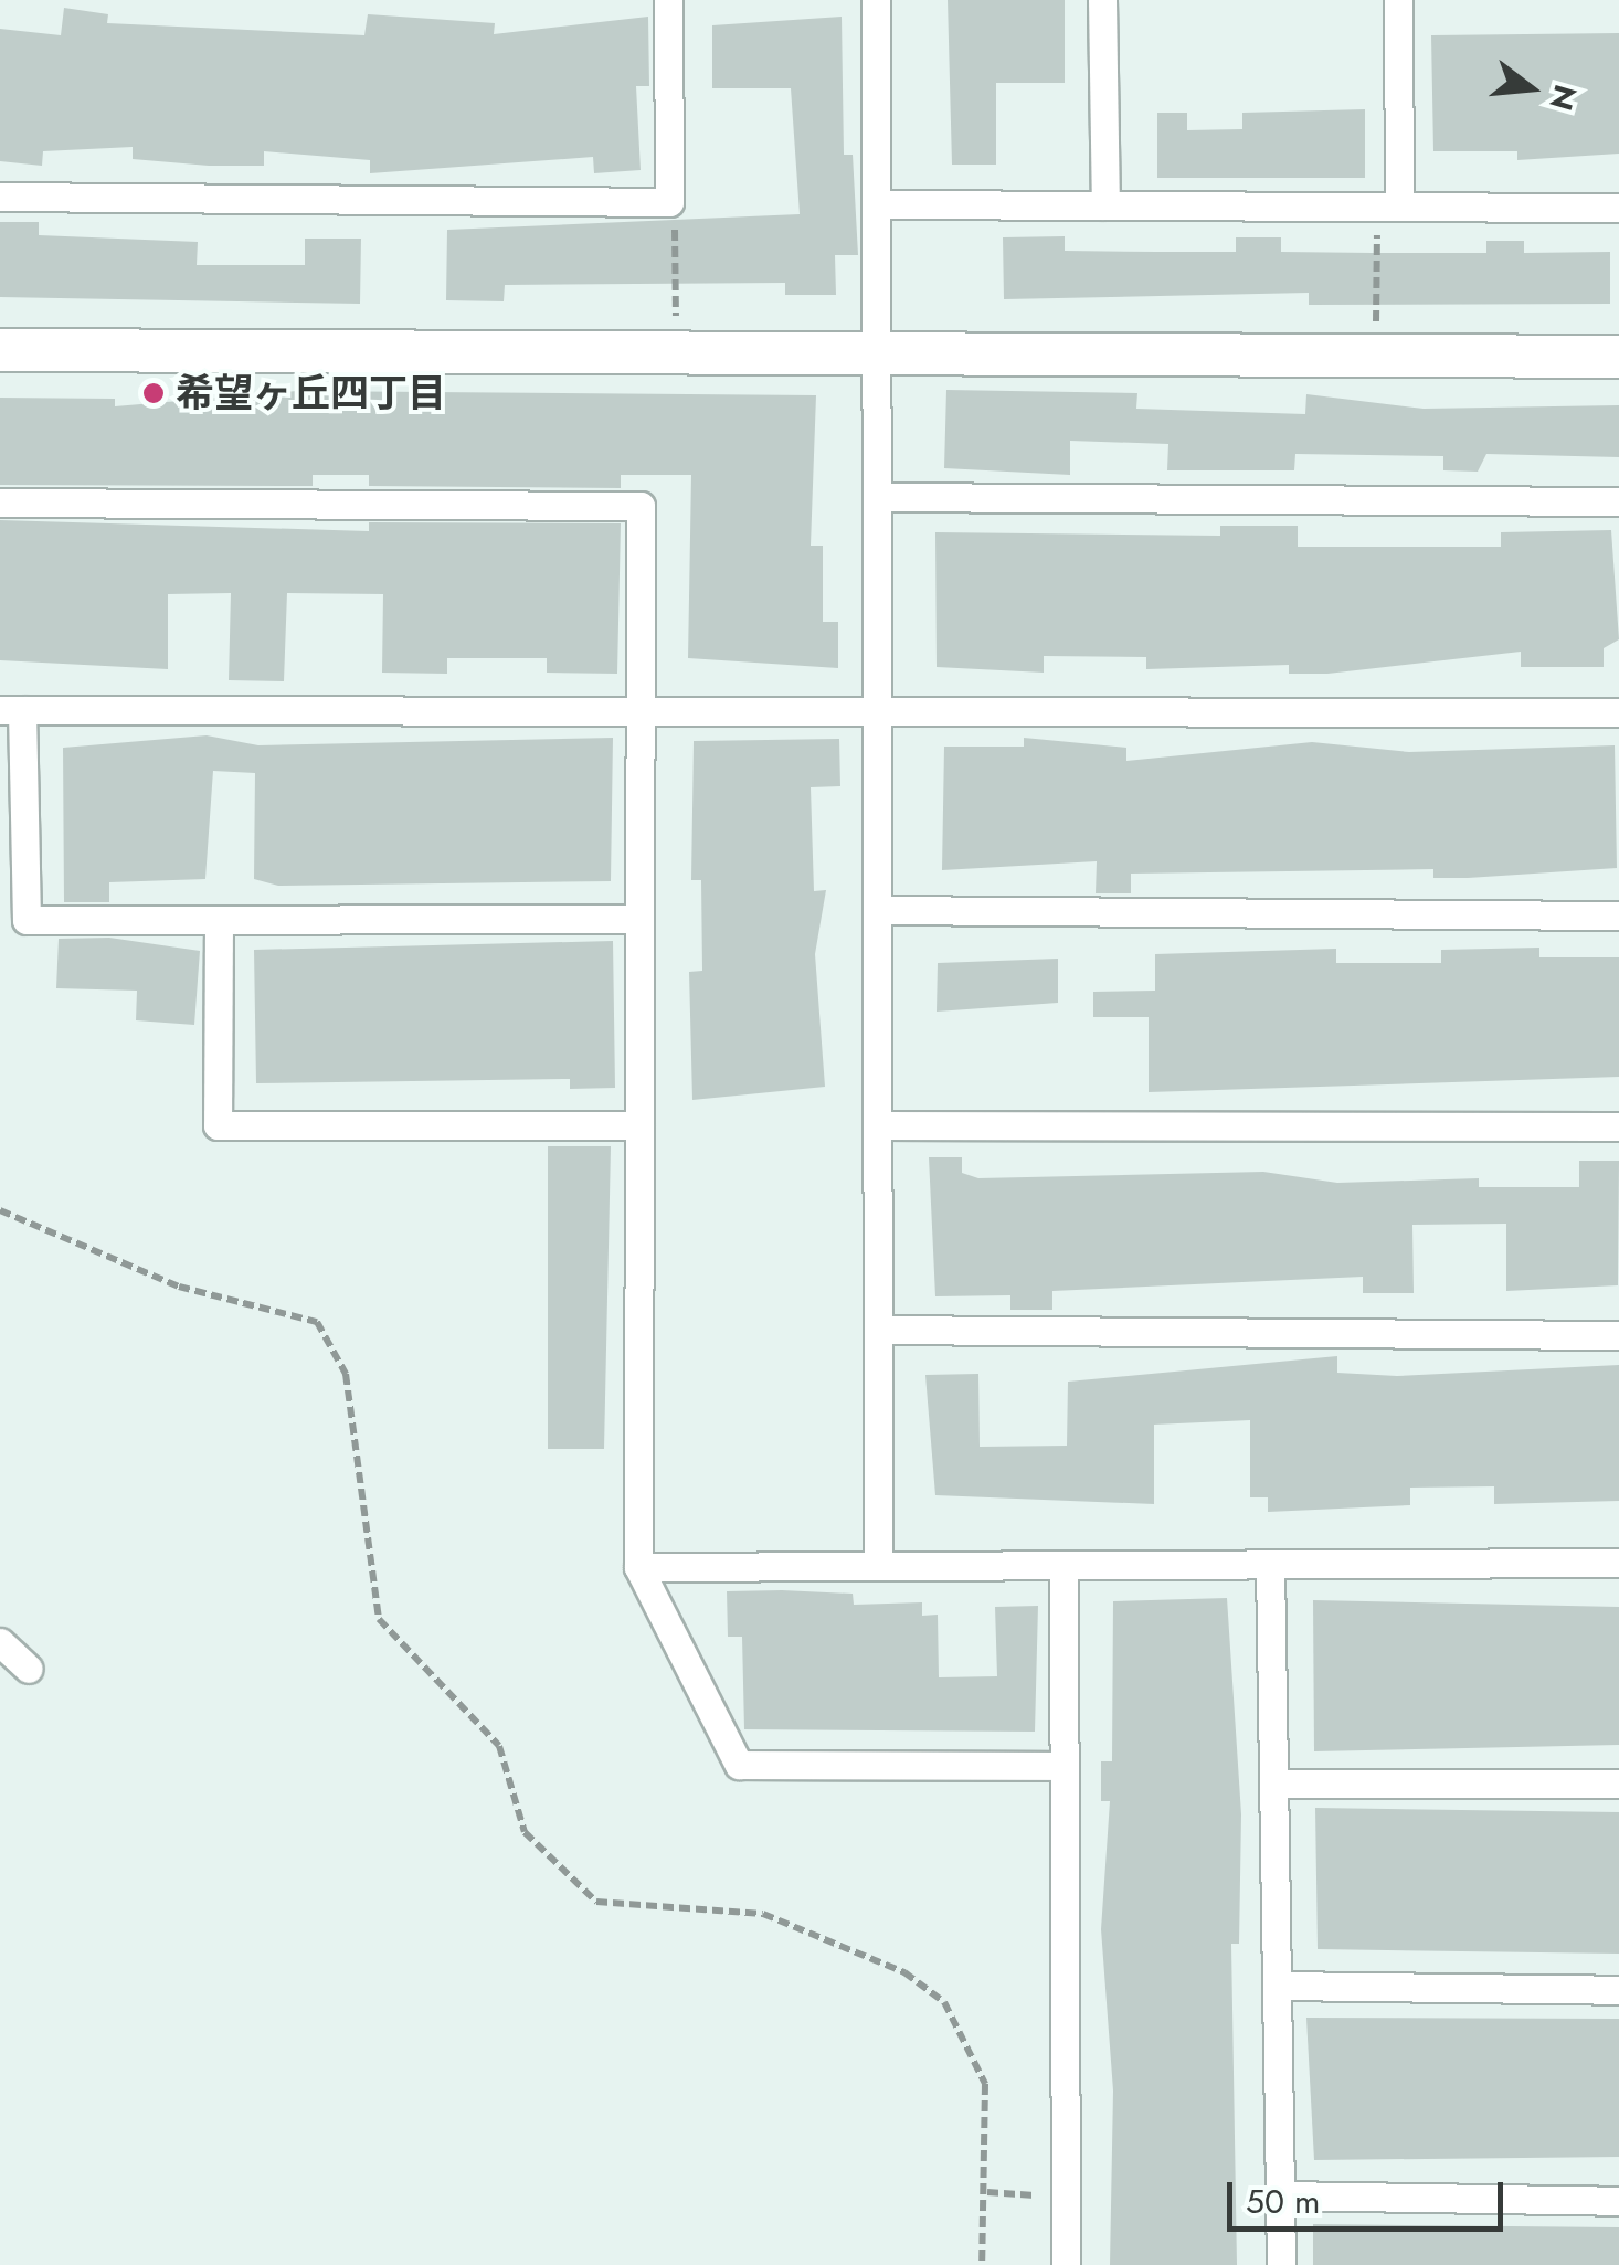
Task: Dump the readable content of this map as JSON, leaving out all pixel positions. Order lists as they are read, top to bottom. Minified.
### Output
{"places":["希望ヶ丘四丁目"],"scale_bar":"50 m","north":"right"}
